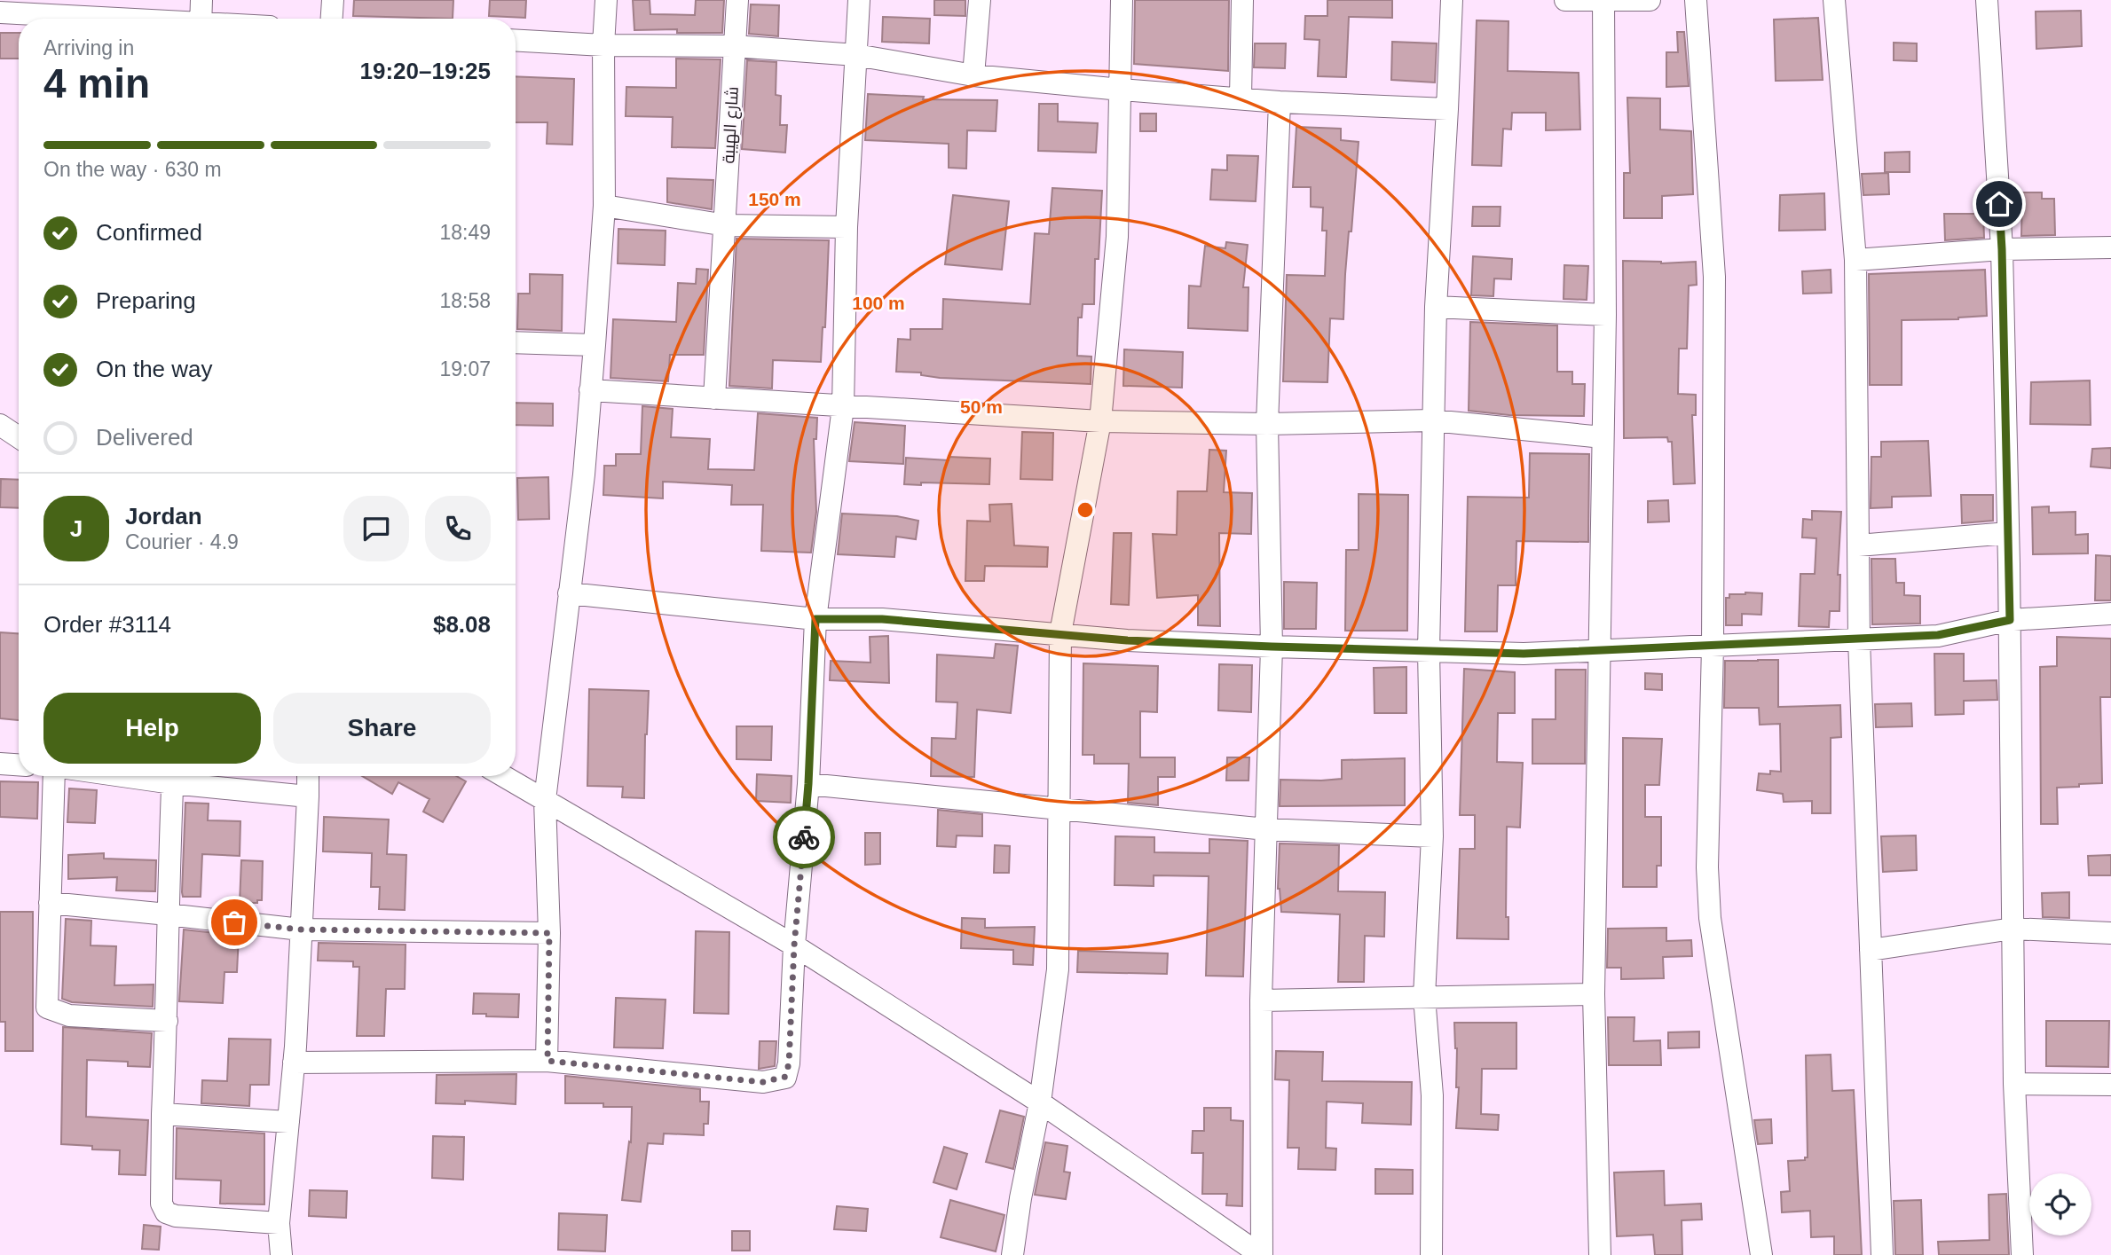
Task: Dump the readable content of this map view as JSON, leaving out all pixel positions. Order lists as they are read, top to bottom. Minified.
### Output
{"streets":{"street":["شارع الهيبة"]},"page":{"heading":["4 min","Arriving in","19:20–19:25"],"panel":["Jordan","Courier · 4.9","Order #3114","$8.08"],"bar":"On the way · 630 m","list":[["Confirmed","18:49"],["Preparing","18:58"],["On the way","19:07"],"Delivered"],"round":"J","buttons":["Help","Share"]},"rings":["150 m","100 m","50 m"]}
